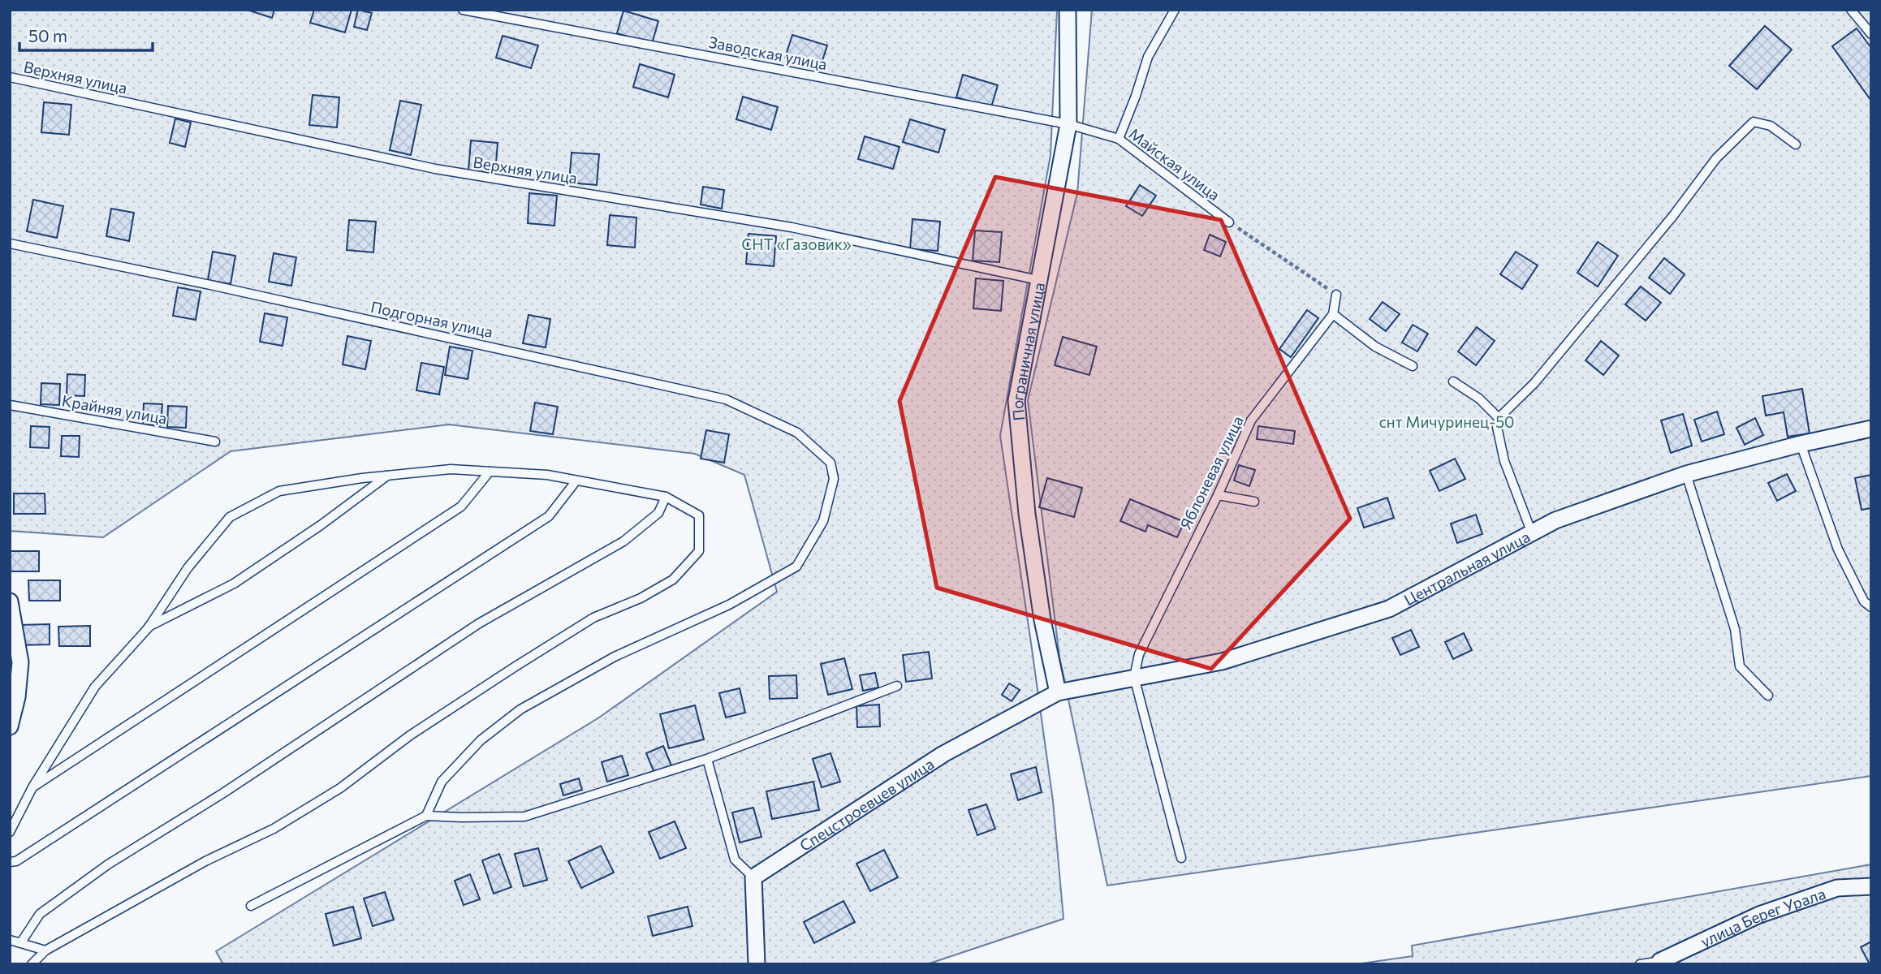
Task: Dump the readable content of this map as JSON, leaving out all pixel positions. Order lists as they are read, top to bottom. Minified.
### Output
{"streets":{"street":["Пограничная улица","Центральная улица","Спецстроевцев улица","улица Берег Урала"],"lane":["Заводская улица","Верхняя улица","Майская улица","Подгорная улица","Крайняя улица","Яблоневая улица"]},"crossings":[["Заводская улица","Майская улица"],["Заводская улица","Пограничная улица"],["Верхняя улица","Пограничная улица"],["Майская улица","Пограничная улица"],["Пограничная улица","Центральная улица"],["Пограничная улица","Спецстроевцев улица"],["Яблоневая улица","Центральная улица"],["Центральная улица","Спецстроевцев улица"]],"parks":["СНТ «Газовик»","снт Мичуринец-50"],"scale_bar":"50 m"}
